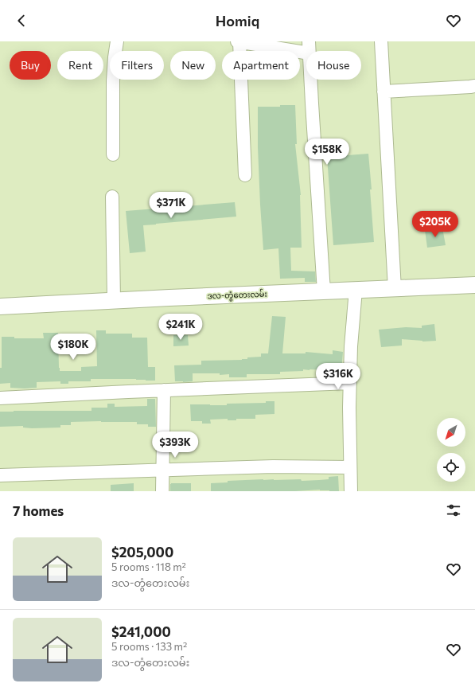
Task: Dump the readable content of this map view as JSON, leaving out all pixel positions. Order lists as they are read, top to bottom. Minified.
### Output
{"streets":{"main road":["ဒလ-တွံတေးလမ်း"]},"north":"bottom left","page":{"header":"Homiq","chip":["Buy","Rent","Filters","New","Apartment","House"],"price":["$158K","$371K","$205K","$241K","$180K","$316K","$393K"],"heading":"7 homes","list":[{"name":"$205,000","note":"5 rooms · 118 m² · ဒလ-တွံတေးလမ်း"},{"name":"$241,000","note":"5 rooms · 133 m² · ဒလ-တွံတေးလမ်း"}]}}
